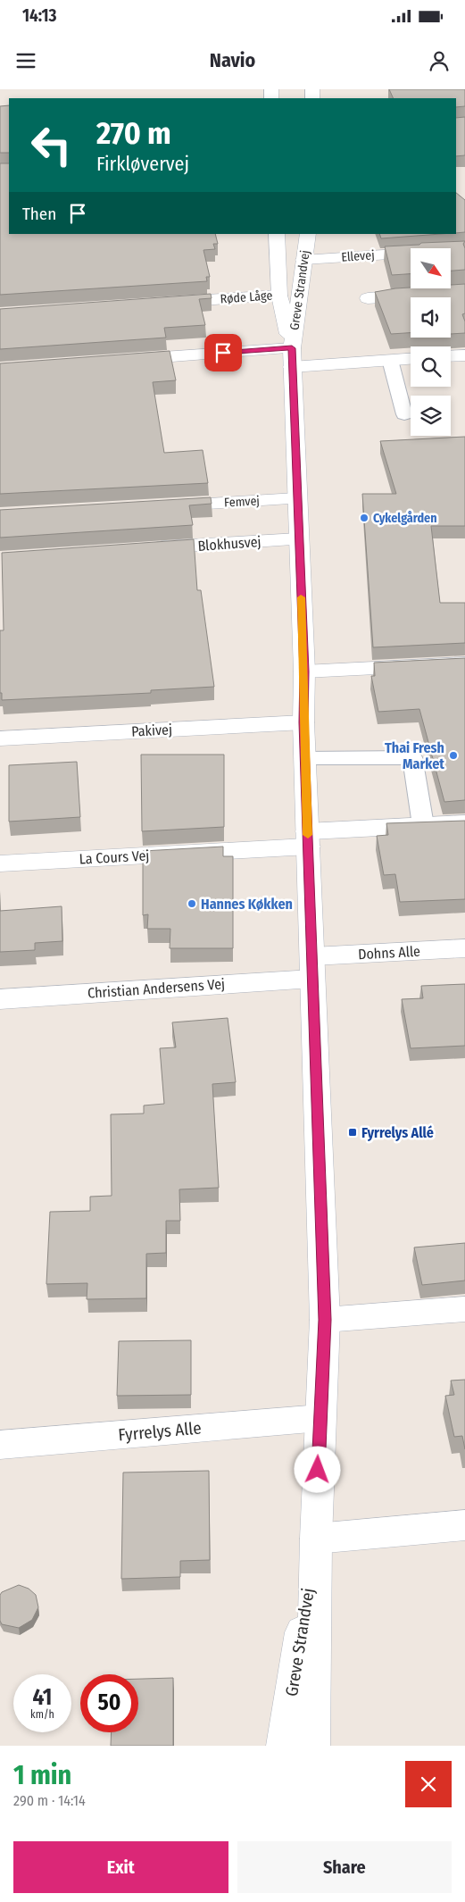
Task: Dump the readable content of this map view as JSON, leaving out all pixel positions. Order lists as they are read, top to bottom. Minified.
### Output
{"streets":{"street":["Ellevej","Greve Strandvej","Røde Låge","Femvej","Blokhusvej","Pakivej","La Cours Vej","Dohns Alle","Christian Andersens Vej","Fyrrelys Alle"]},"crossings":[["Ellevej","Greve Strandvej"],["Greve Strandvej","Røde Låge"],["Greve Strandvej","Femvej"],["Greve Strandvej","Blokhusvej"],["Greve Strandvej","Pakivej"],["Greve Strandvej","La Cours Vej"],["Greve Strandvej","Dohns Alle"],["Greve Strandvej","Christian Andersens Vej"],["Greve Strandvej","Fyrrelys Alle"],["Dohns Alle","Christian Andersens Vej"]],"places":{"other":["Cykelgården","Thai Fresh Market","Hannes Køkken"],"transit":["Fyrrelys Allé"]},"north":"bottom right","page":{"status":"14:13","header":"Navio","turn":["270 m","Firkløvervej"],"then":"Then","speed":"41 km/h","limit":"50","heading":["1 min","290 m · 14:14"],"buttons":["Exit","Share"]}}
